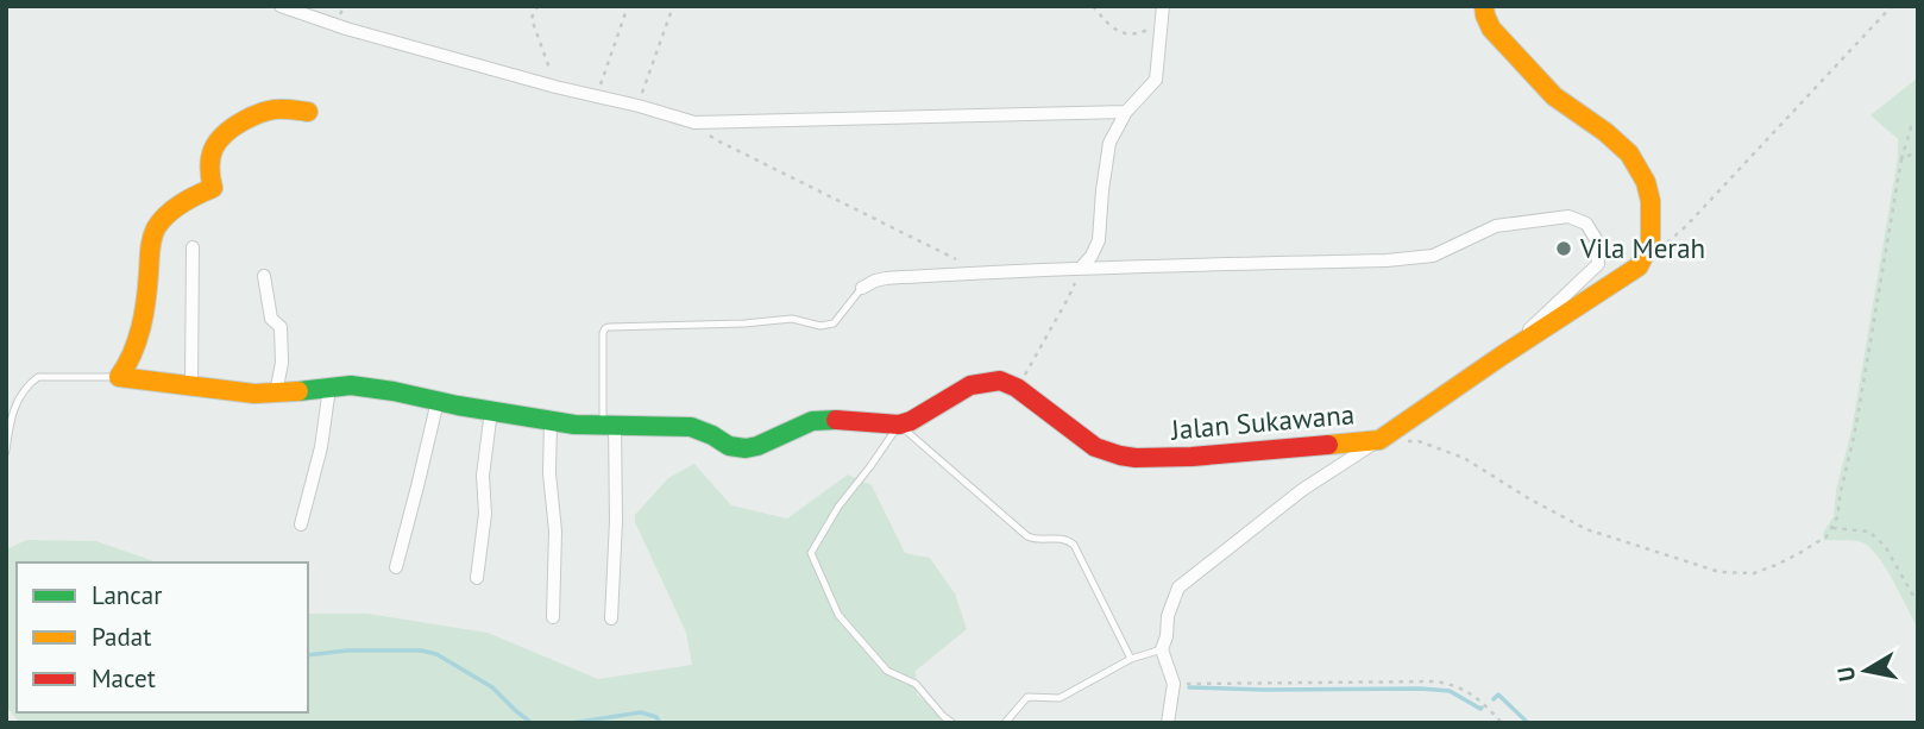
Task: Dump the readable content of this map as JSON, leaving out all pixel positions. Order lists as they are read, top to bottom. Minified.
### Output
{"streets":{"street":["Jalan Sukawana"]},"places":["Vila Merah"],"legend":["Lancar","Padat","Macet"],"north":"left"}
